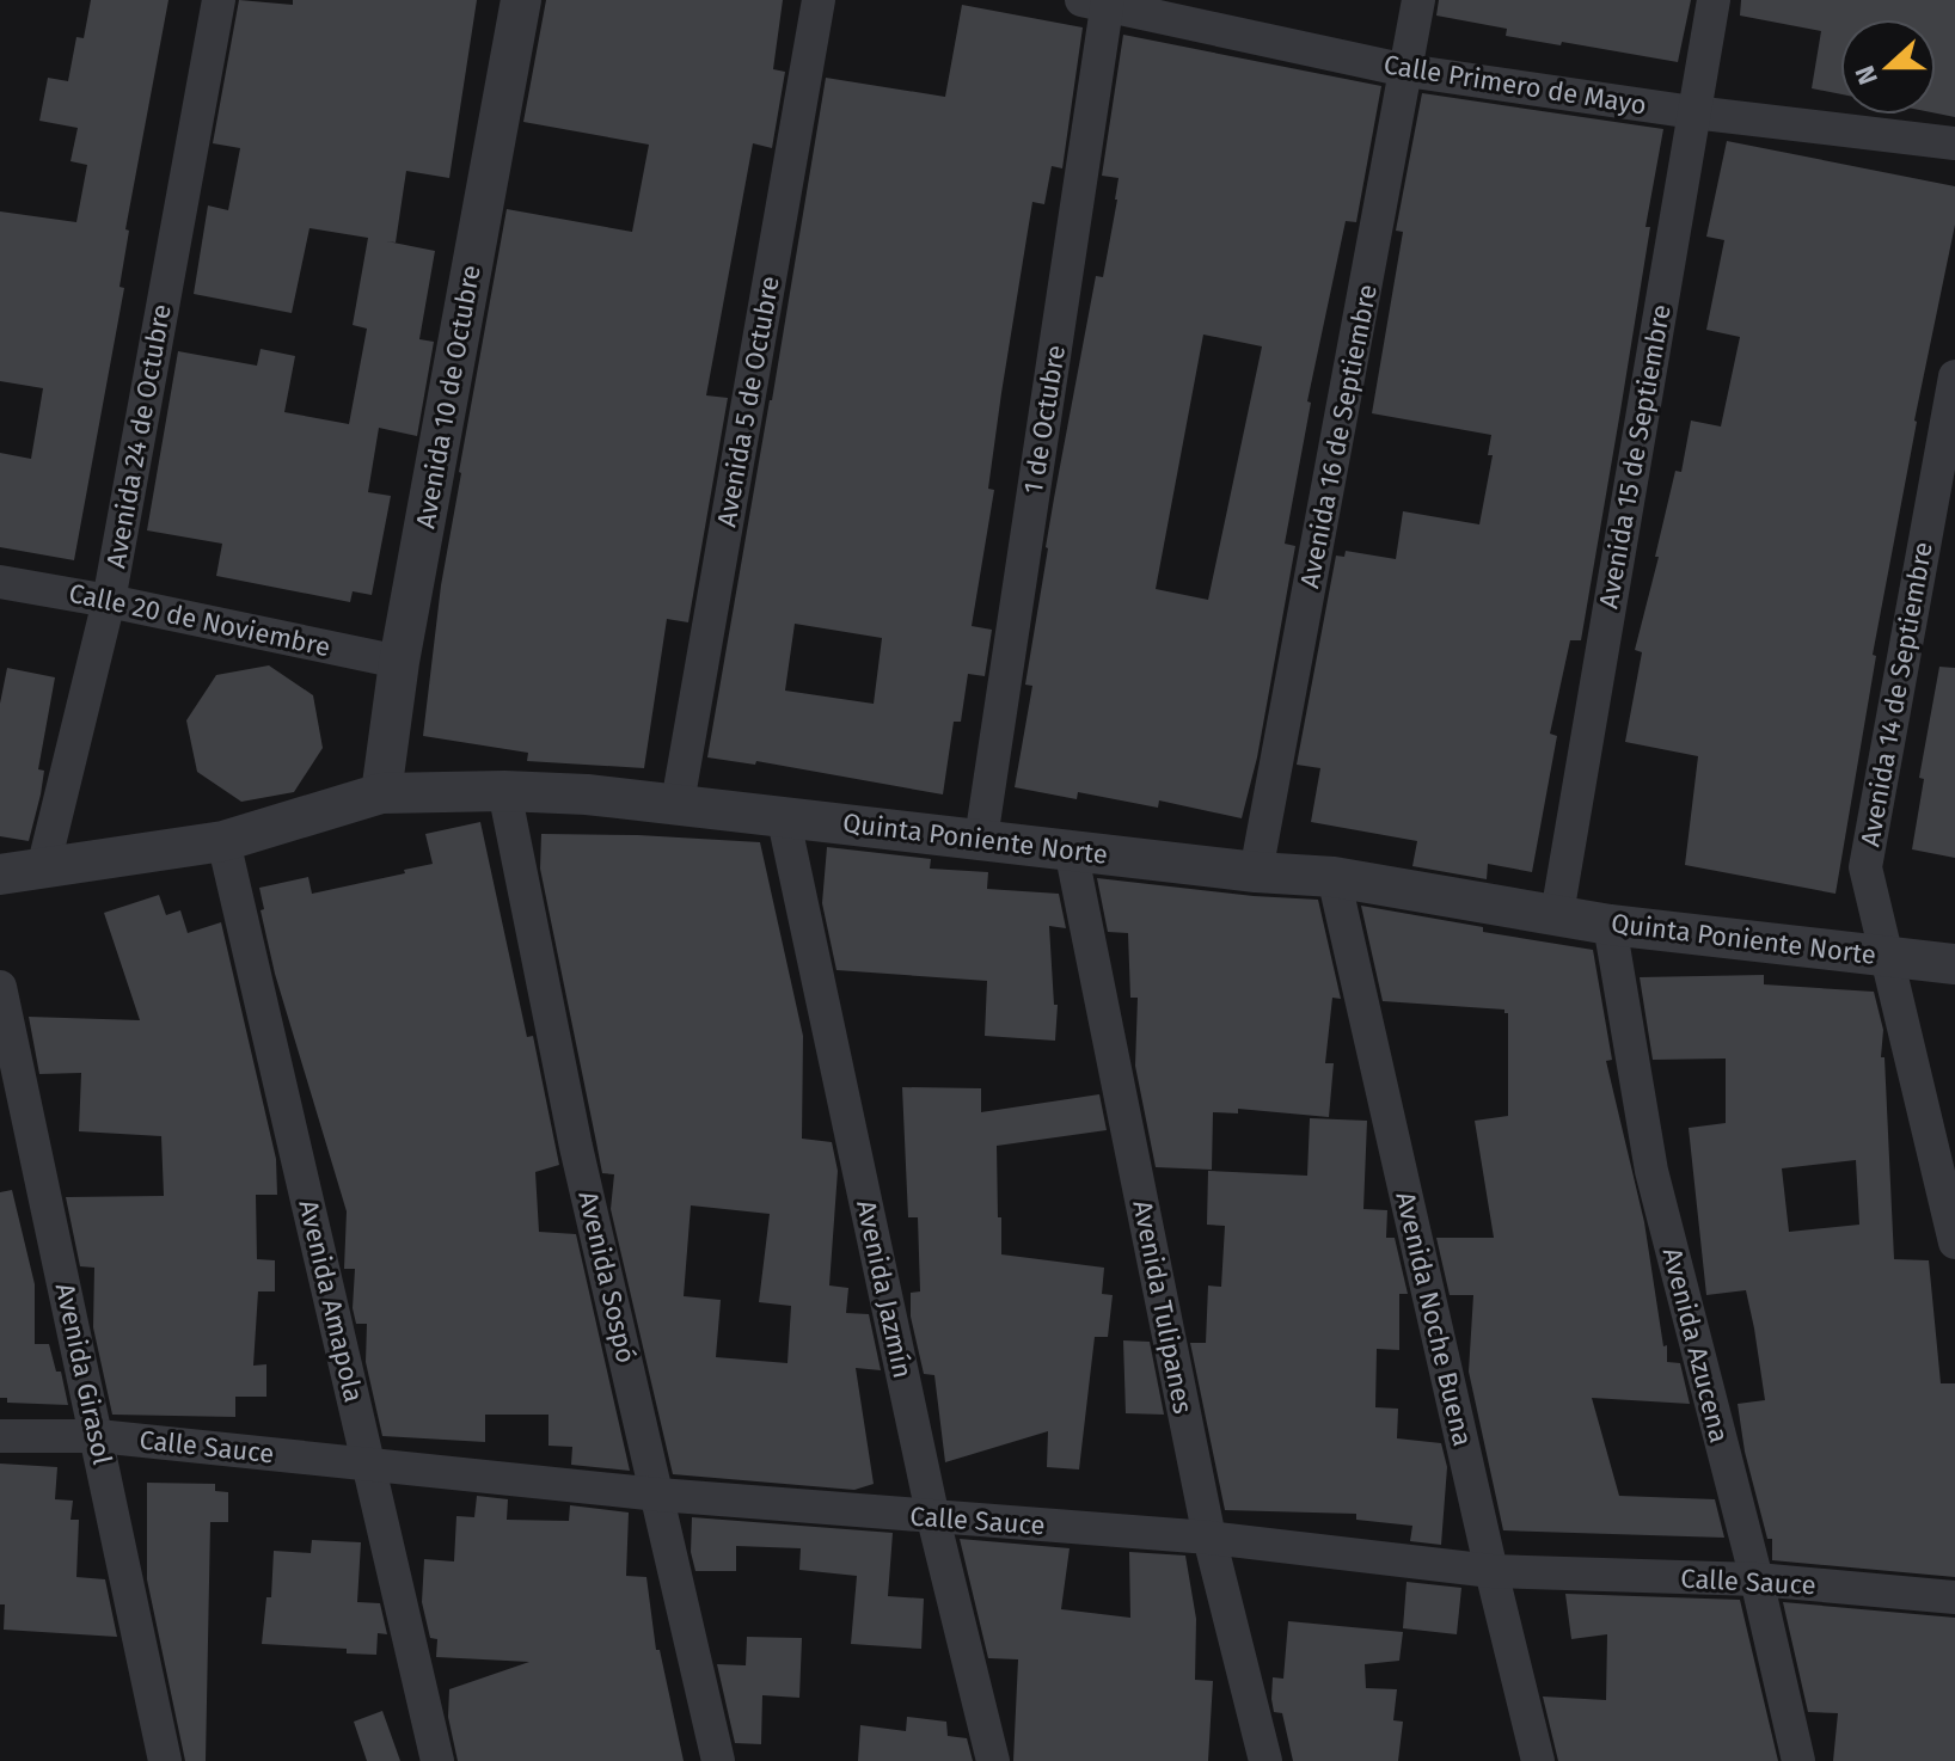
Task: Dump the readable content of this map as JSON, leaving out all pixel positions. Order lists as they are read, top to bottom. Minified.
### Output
{"streets":{"street":["Calle Primero de Mayo","Avenida 10 de Octubre","Avenida 5 de Octubre","1 de Octubre","Avenida 24 de Octubre","Avenida 16 de Septiembre","Avenida 15 de Septiembre","Calle 20 de Noviembre","Avenida 14 de Septiembre","Quinta Poniente Norte","Avenida Sospó","Avenida Jazmín","Avenida Amapola","Avenida Tulipanes","Avenida Noche Buena","Avenida Azucena","Avenida Girasol","Calle Sauce"]},"crossings":[["Calle Primero de Mayo","1 de Octubre"],["Calle Primero de Mayo","Avenida 16 de Septiembre"],["Calle Primero de Mayo","Avenida 15 de Septiembre"],["Avenida 10 de Octubre","Calle 20 de Noviembre"],["Avenida 10 de Octubre","Quinta Poniente Norte"],["Avenida 5 de Octubre","Quinta Poniente Norte"],["1 de Octubre","Quinta Poniente Norte"],["Avenida 24 de Octubre","Calle 20 de Noviembre"],["Avenida 24 de Octubre","Quinta Poniente Norte"],["Avenida 16 de Septiembre","Quinta Poniente Norte"],["Avenida 15 de Septiembre","Quinta Poniente Norte"],["Avenida 14 de Septiembre","Quinta Poniente Norte"],["Quinta Poniente Norte","Avenida Sospó"],["Quinta Poniente Norte","Avenida Jazmín"],["Quinta Poniente Norte","Avenida Amapola"],["Quinta Poniente Norte","Avenida Tulipanes"],["Quinta Poniente Norte","Avenida Noche Buena"],["Quinta Poniente Norte","Avenida Azucena"],["Avenida Sospó","Calle Sauce"],["Avenida Jazmín","Calle Sauce"],["Avenida Amapola","Calle Sauce"],["Avenida Tulipanes","Calle Sauce"],["Avenida Noche Buena","Calle Sauce"],["Avenida Azucena","Calle Sauce"],["Avenida Girasol","Calle Sauce"]],"north":"left"}
